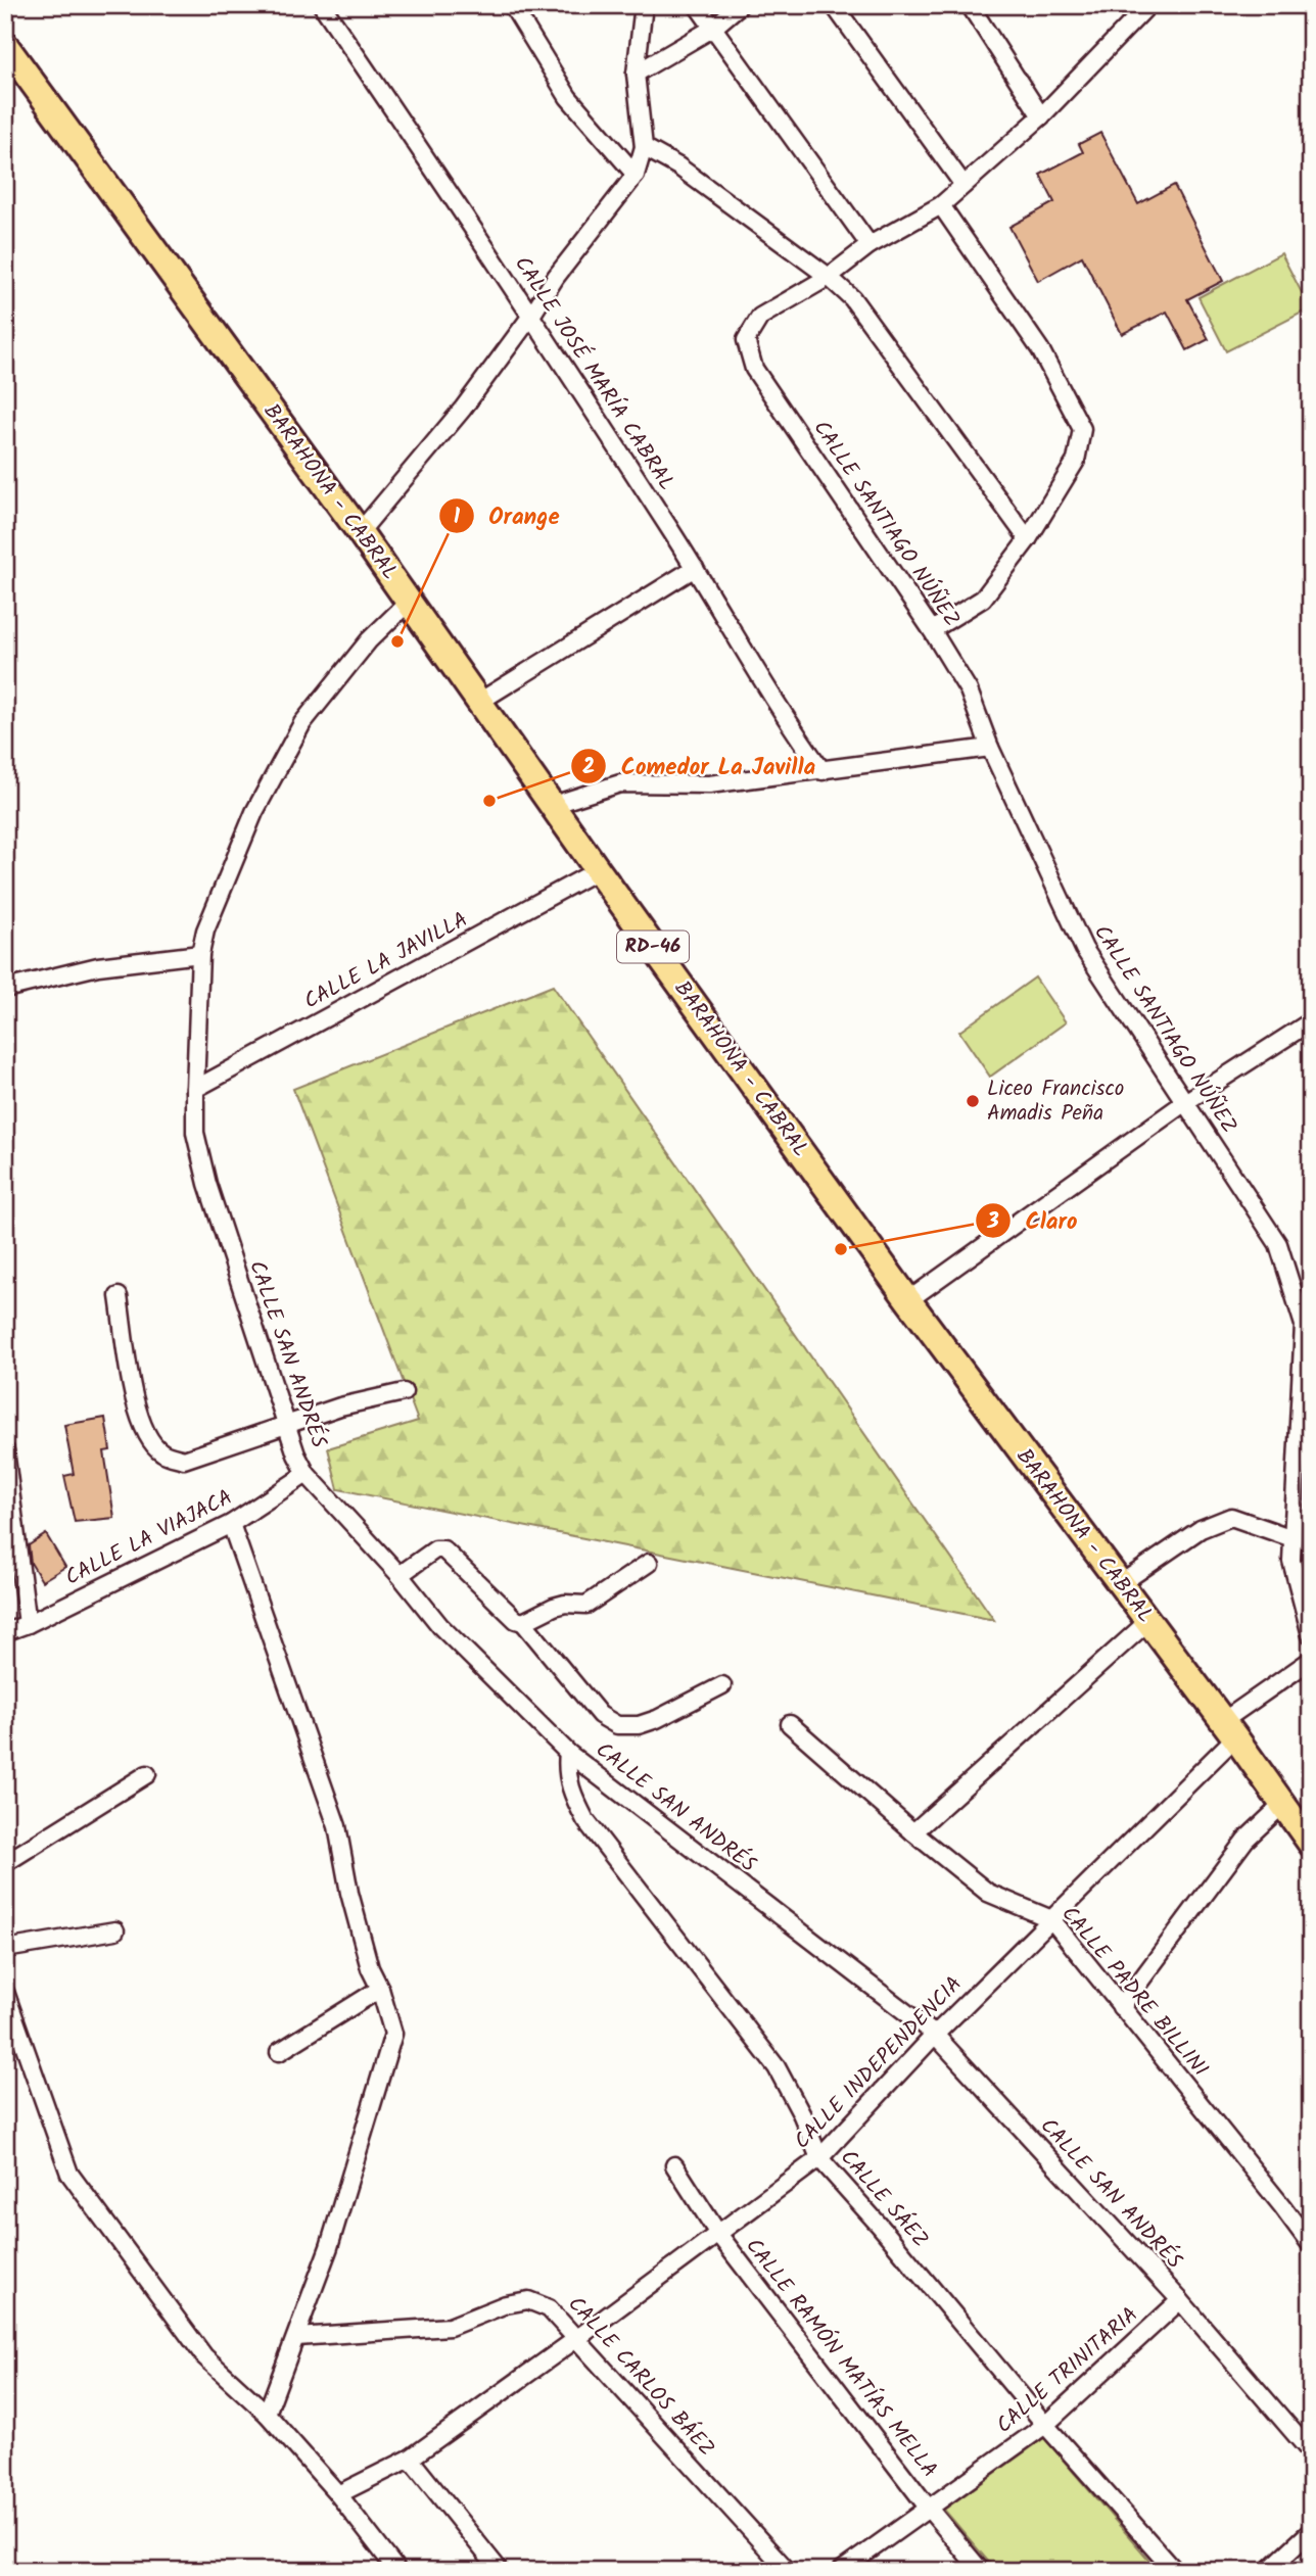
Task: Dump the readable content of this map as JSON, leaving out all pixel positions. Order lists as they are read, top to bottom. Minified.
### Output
{"streets":{"main road":["BARAHONA - CABRAL","RD-46"],"street":["CALLE JOSÉ MARÍA CABRAL","CALLE SANTIAGO NÚÑEZ","CALLE LA JAVILLA","CALLE SAN ANDRÉS","CALLE LA VIAJACA","CALLE PADRE BILLINI","CALLE INDEPENDENCIA","CALLE SÁEZ","CALLE RAMÓN MATÍAS MELLA","CALLE TRINITARIA","CALLE CARLOS BÁEZ"]},"crossings":[["BARAHONA - CABRAL","CALLE LA JAVILLA"],["BARAHONA - CABRAL","CALLE SAN ANDRÉS"],["BARAHONA - CABRAL","CALLE INDEPENDENCIA"],["CALLE LA JAVILLA","CALLE SAN ANDRÉS"],["CALLE SAN ANDRÉS","CALLE LA VIAJACA"],["CALLE SAN ANDRÉS","CALLE INDEPENDENCIA"],["CALLE SAN ANDRÉS","CALLE SÁEZ"],["CALLE SAN ANDRÉS","CALLE TRINITARIA"],["CALLE PADRE BILLINI","CALLE INDEPENDENCIA"],["CALLE INDEPENDENCIA","CALLE SÁEZ"],["CALLE INDEPENDENCIA","CALLE RAMÓN MATÍAS MELLA"],["CALLE INDEPENDENCIA","CALLE CARLOS BÁEZ"],["CALLE SÁEZ","CALLE TRINITARIA"],["CALLE RAMÓN MATÍAS MELLA","CALLE TRINITARIA"]],"places":["Orange","Comedor La Javilla","Liceo Francisco Amadis Peña","Claro"]}
